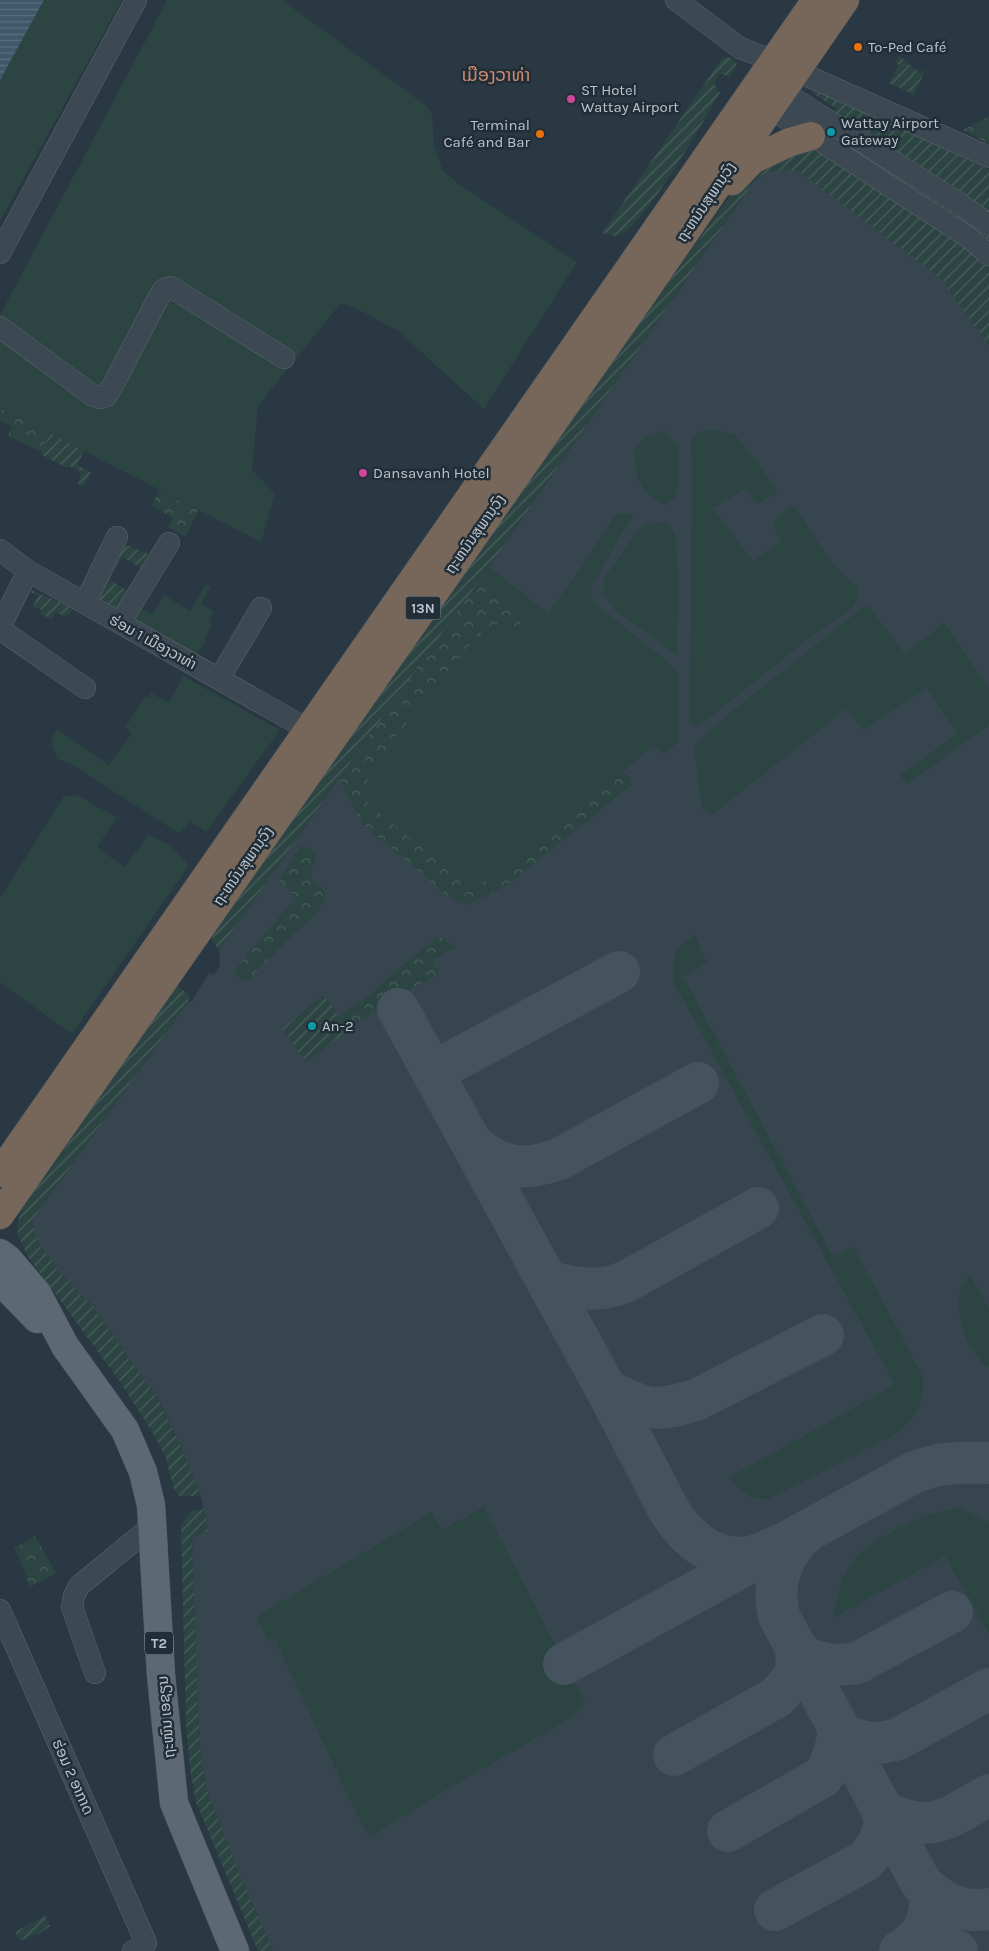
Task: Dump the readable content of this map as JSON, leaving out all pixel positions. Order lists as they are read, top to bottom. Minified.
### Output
{"streets":{"highway":["ຖະຫນົນສຸພານຸວົງ","13N"],"main road":["T2","ຖະໜົນ ເອຊຽນ"],"street":["ຮ່ອມ 1 ເມືອງວາທ່າ","ຮ່ອມ 2 ອາກາດ"]},"crossings":[["ຖະຫນົນສຸພານຸວົງ","ຮ່ອມ 1 ເມືອງວາທ່າ"]],"districts":["ເມືອງວາທ່າ"],"places":["To-Ped Café","ST Hotel Wattay Airport","Wattay Airport Gateway","Terminal Café and Bar","Dansavanh Hotel","An-2"]}
